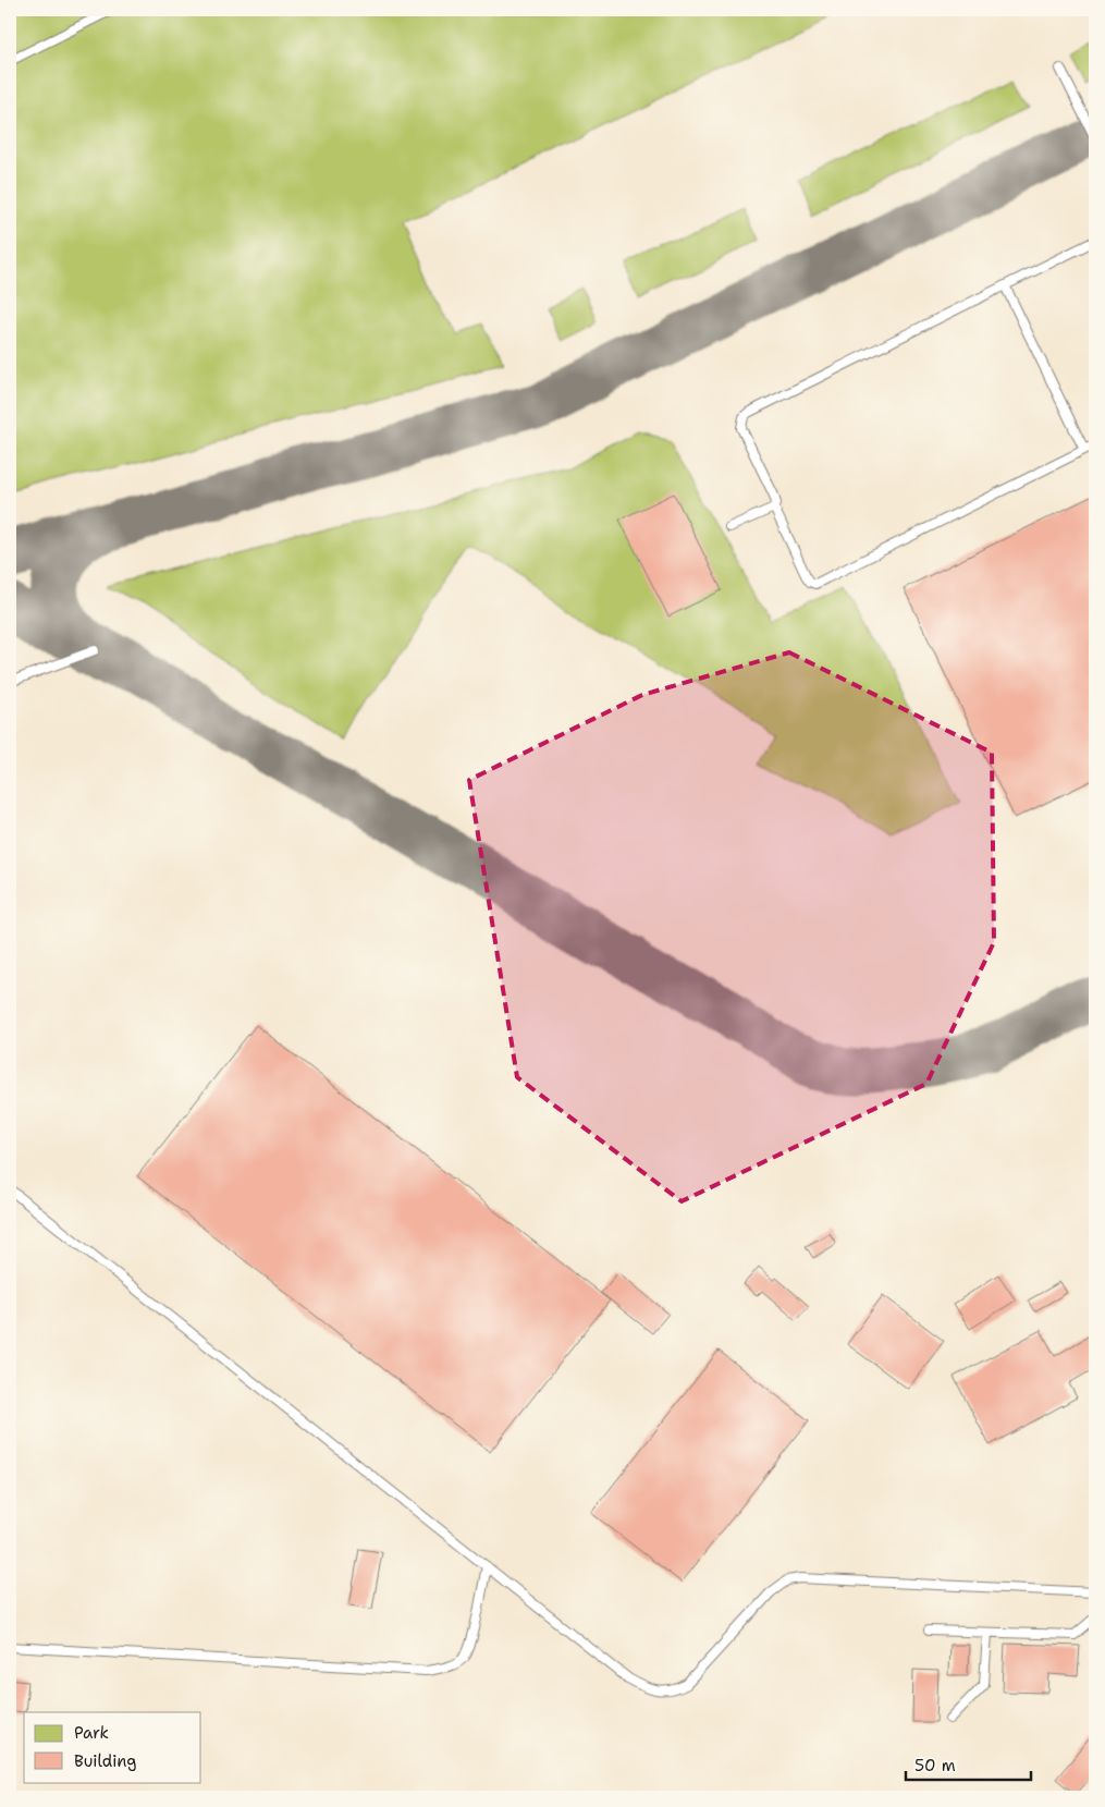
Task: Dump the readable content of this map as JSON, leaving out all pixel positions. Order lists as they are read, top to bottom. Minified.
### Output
{"legend":["Park","Building"],"scale_bar":"50 m"}
